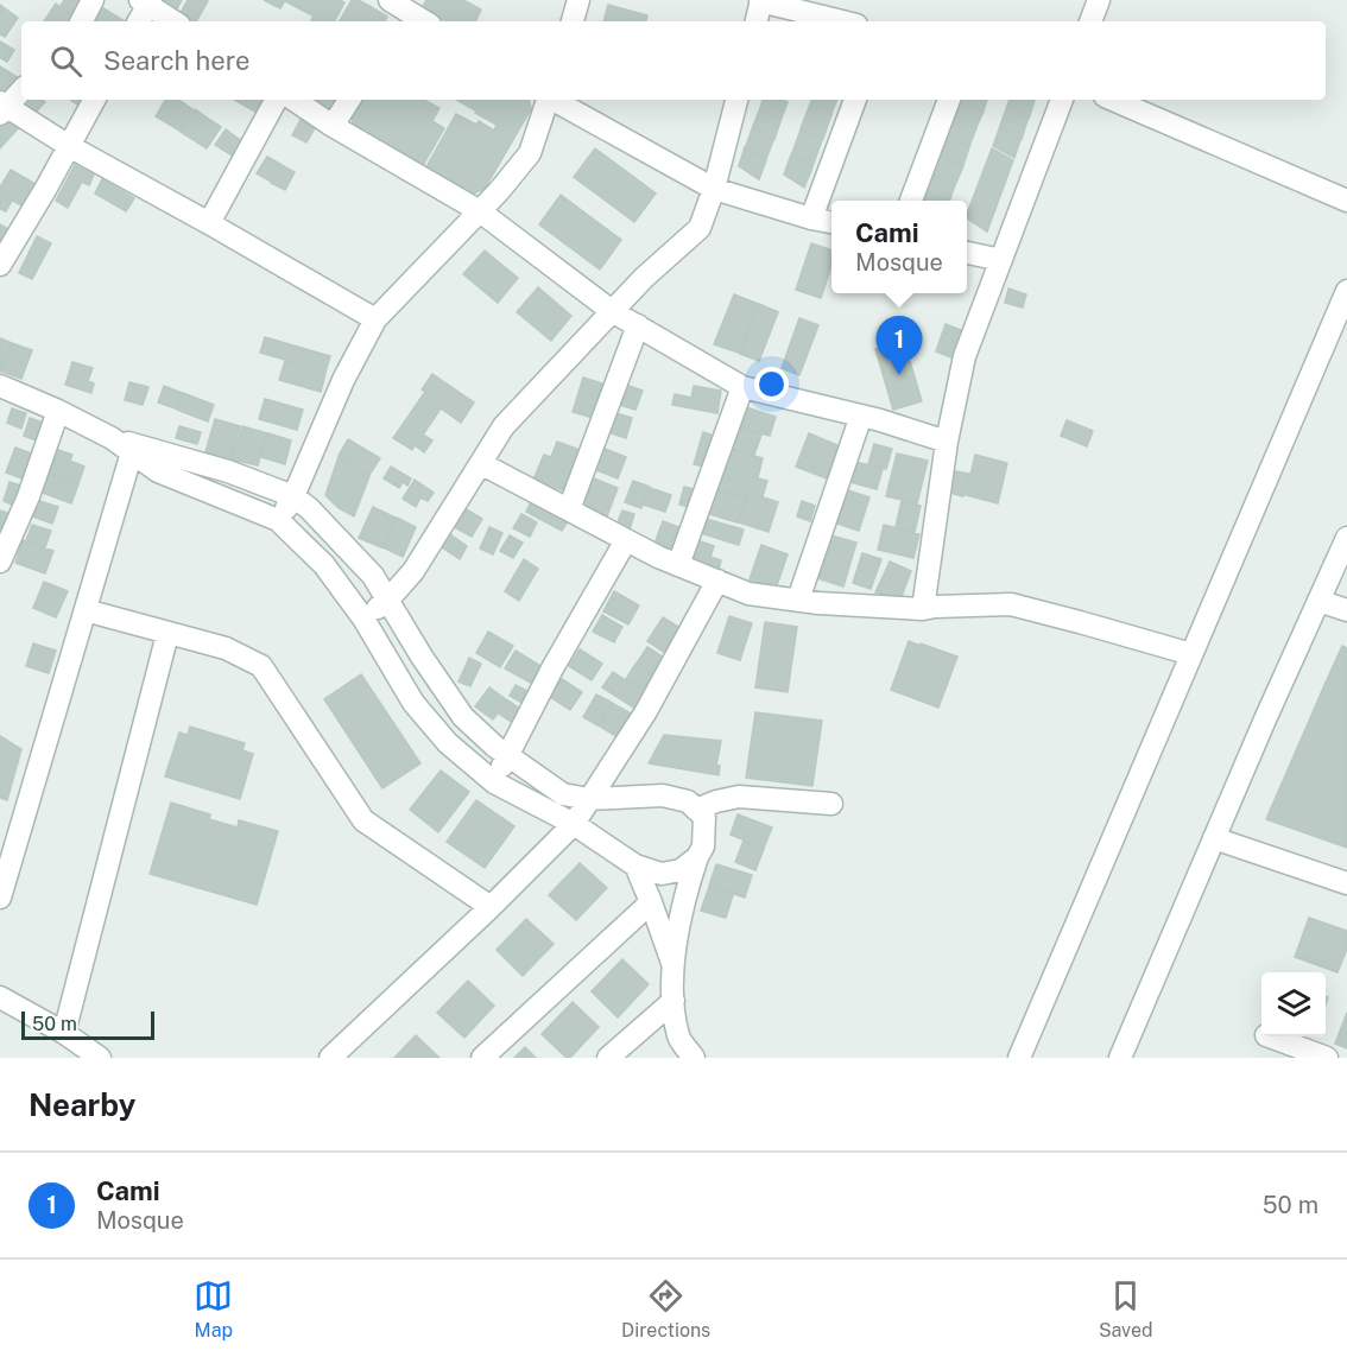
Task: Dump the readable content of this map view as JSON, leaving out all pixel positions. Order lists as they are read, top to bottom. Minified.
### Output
{"scale_bar":"50 m","page":{"search":"Search here","popup":["Cami","Mosque"],"pins":"1","scale":"50 m","heading":"Nearby","list":[{"mark":"1","name":"Cami","note":"Mosque","value":"50 m"}],"nav":["Map","Directions","Saved"]}}
